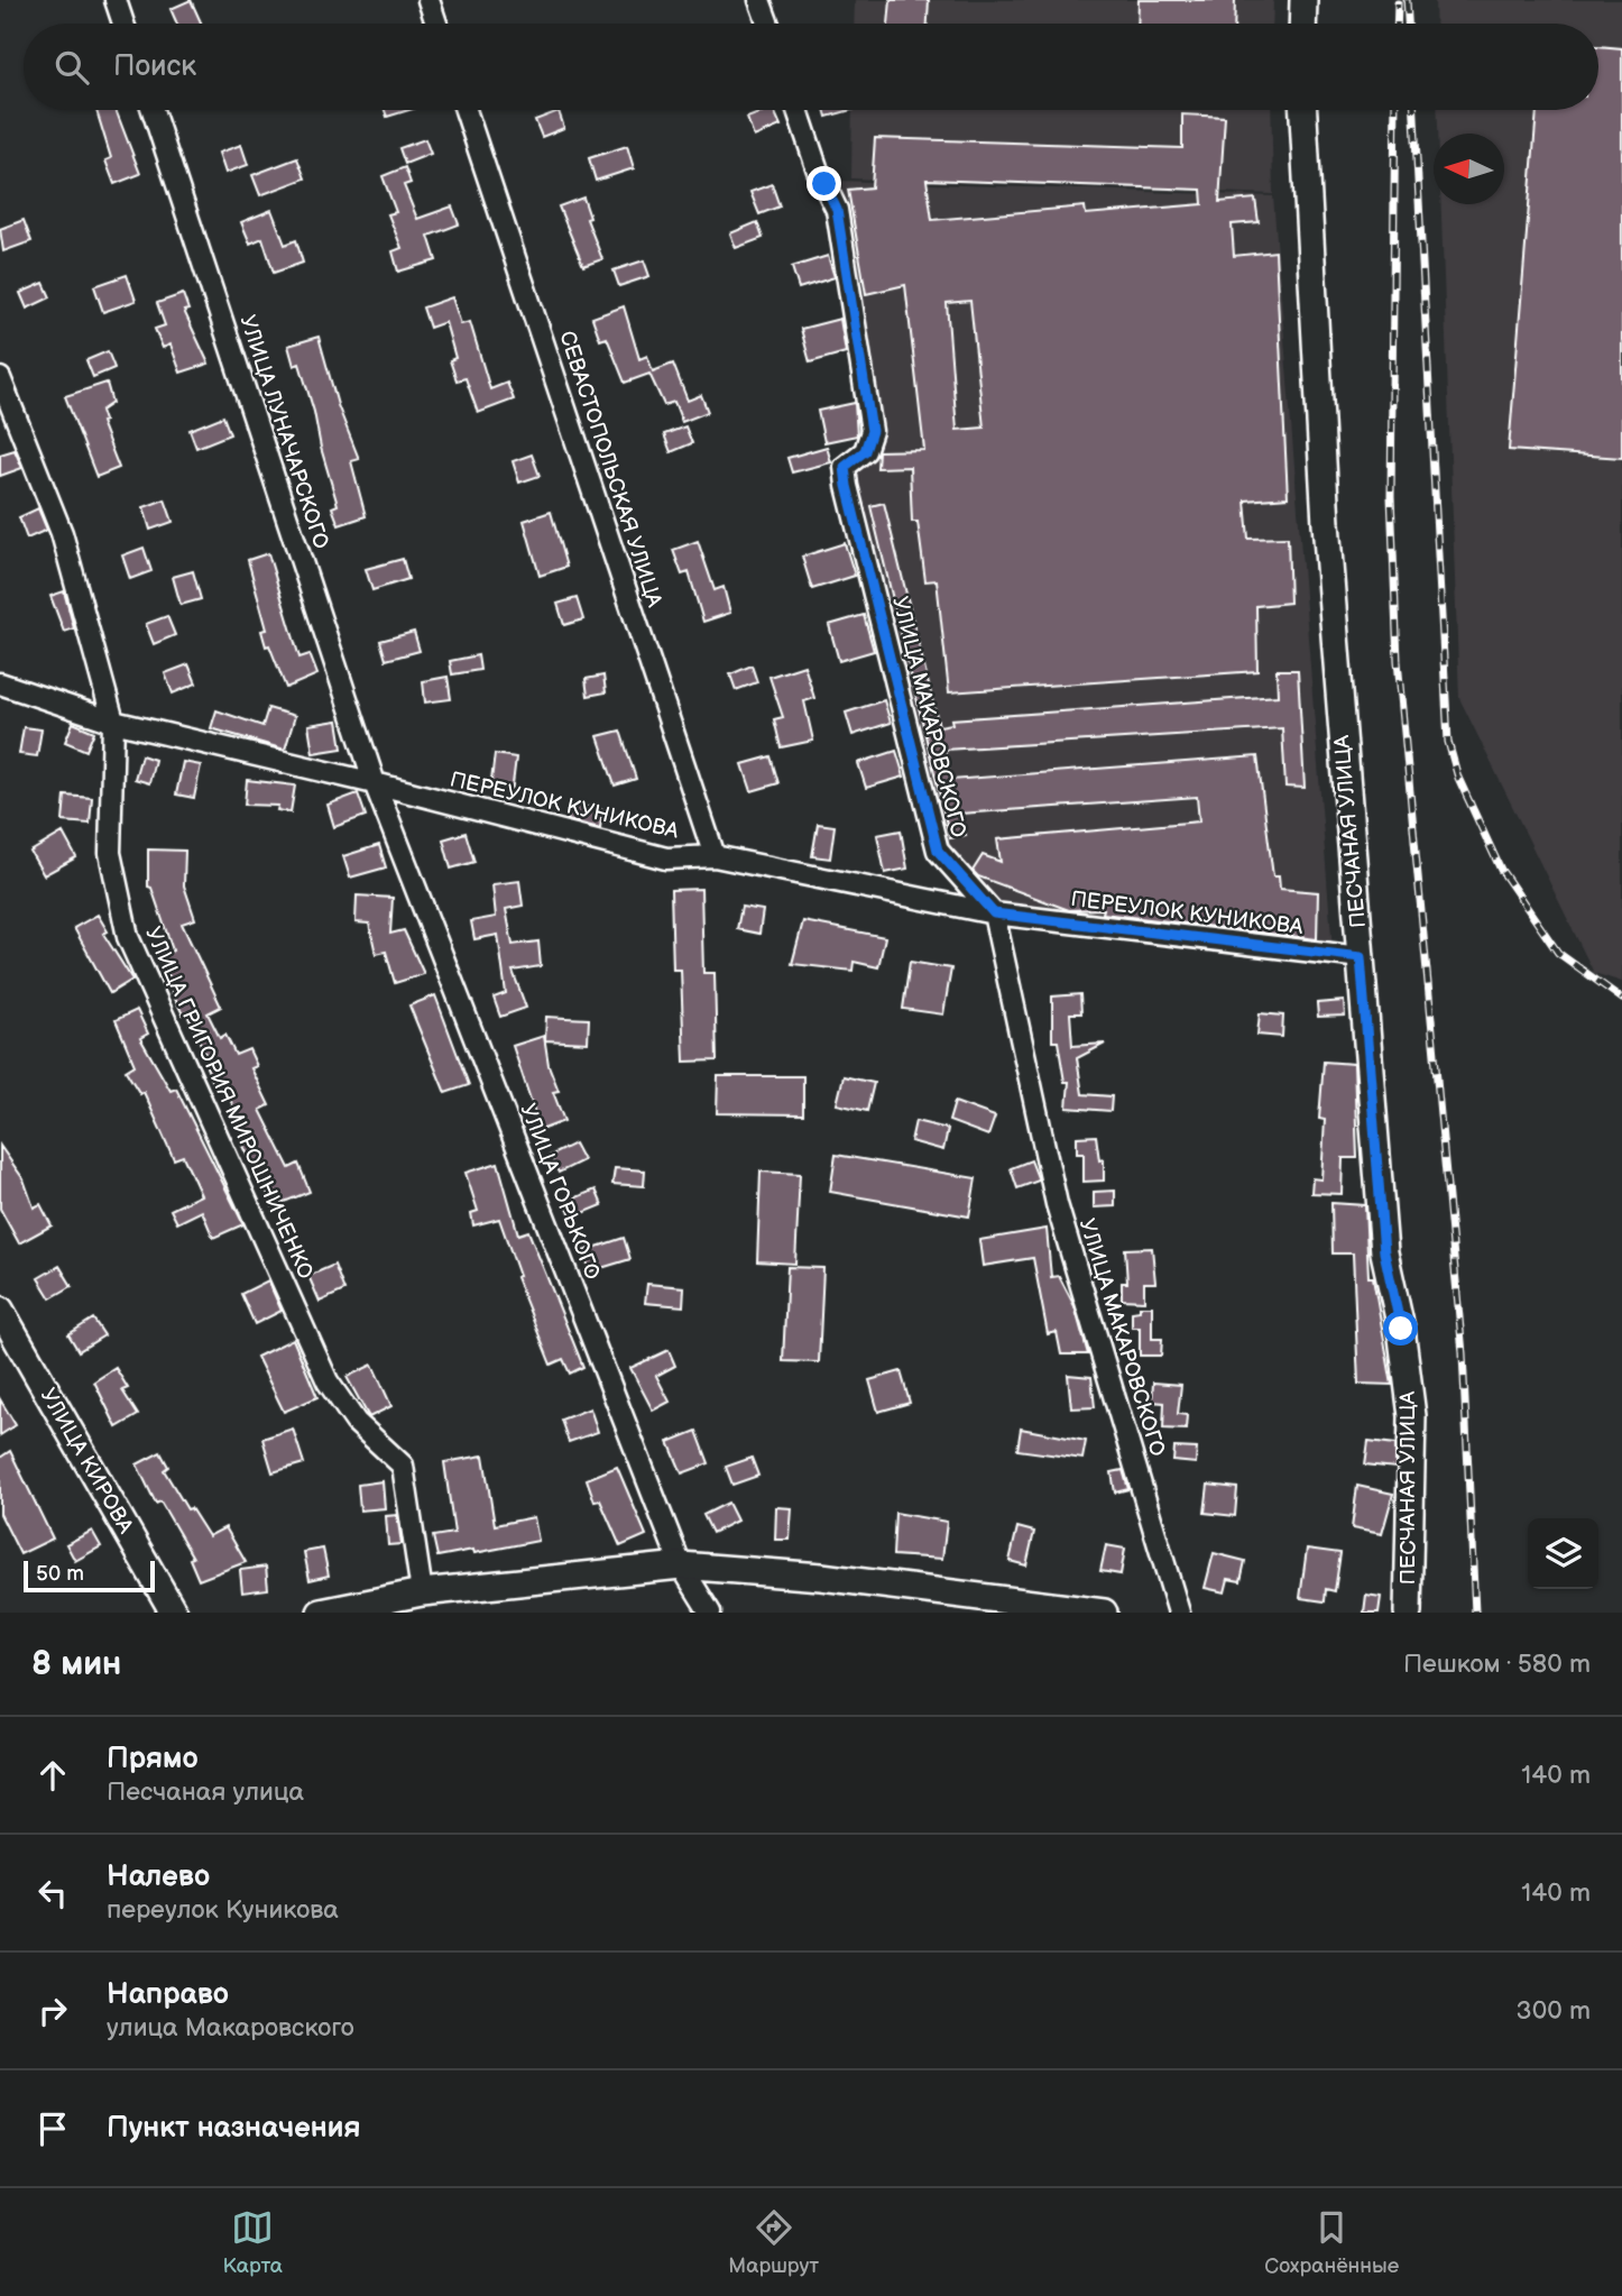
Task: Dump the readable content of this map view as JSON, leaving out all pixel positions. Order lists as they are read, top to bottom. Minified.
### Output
{"streets":{"street":["УЛИЦА ЛУНАЧАРСКОГО","СЕВАСТОПОЛЬСКАЯ УЛИЦА","УЛИЦА МАКАРОВСКОГО","ПЕРЕУЛОК КУНИКОВА","ПЕСЧАНАЯ УЛИЦА","УЛИЦА ГРИГОРИЯ МИРОШНИЧЕНКО","УЛИЦА ГОРЬКОГО","УЛИЦА КИРОВА"]},"crossings":[["УЛИЦА ЛУНАЧАРСКОГО","ПЕРЕУЛОК КУНИКОВА"],["УЛИЦА ЛУНАЧАРСКОГО","УЛИЦА ГОРЬКОГО"],["СЕВАСТОПОЛЬСКАЯ УЛИЦА","ПЕРЕУЛОК КУНИКОВА"],["УЛИЦА МАКАРОВСКОГО","ПЕРЕУЛОК КУНИКОВА"],["ПЕРЕУЛОК КУНИКОВА","ПЕСЧАНАЯ УЛИЦА"],["ПЕРЕУЛОК КУНИКОВА","УЛИЦА ГРИГОРИЯ МИРОШНИЧЕНКО"],["ПЕРЕУЛОК КУНИКОВА","УЛИЦА ГОРЬКОГО"]],"scale_bar":"50 m","north":"left","page":{"search":"Поиск","scale":"50 m","heading":["8 мин","Пешком · 580 m"],"list":[["Прямо","Песчаная улица","140 m"],["Налево","переулок Куникова","140 m"],["Направо","улица Макаровского","300 m"],"Пункт назначения"],"nav":["Карта","Маршрут","Сохранённые"]}}
